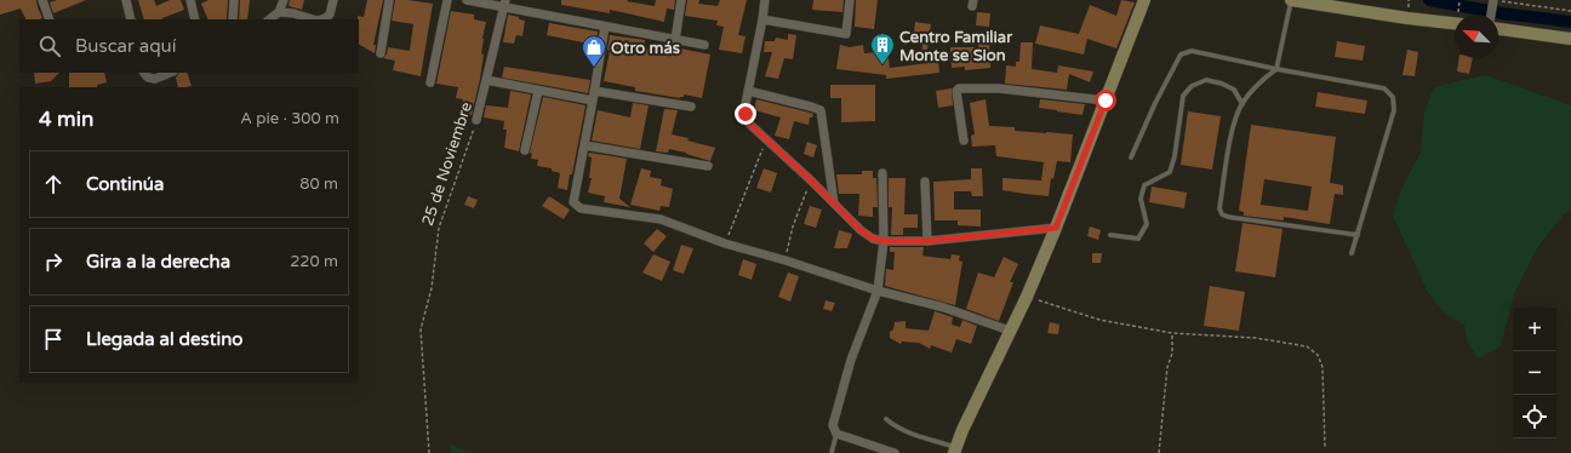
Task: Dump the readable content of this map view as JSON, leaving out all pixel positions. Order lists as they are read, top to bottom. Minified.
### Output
{"streets":{"street":["25 de Noviembre"]},"places":{"building":["Centro Familiar Monte se Sion"],"shop":["Otro más"]},"north":"top left","page":{"search":"Buscar aquí","heading":["4 min","A pie · 300 m"],"list":[["Continúa","80 m"],["Gira a la derecha","220 m"],"Llegada al destino"],"map_buttons":["+","−"]}}
